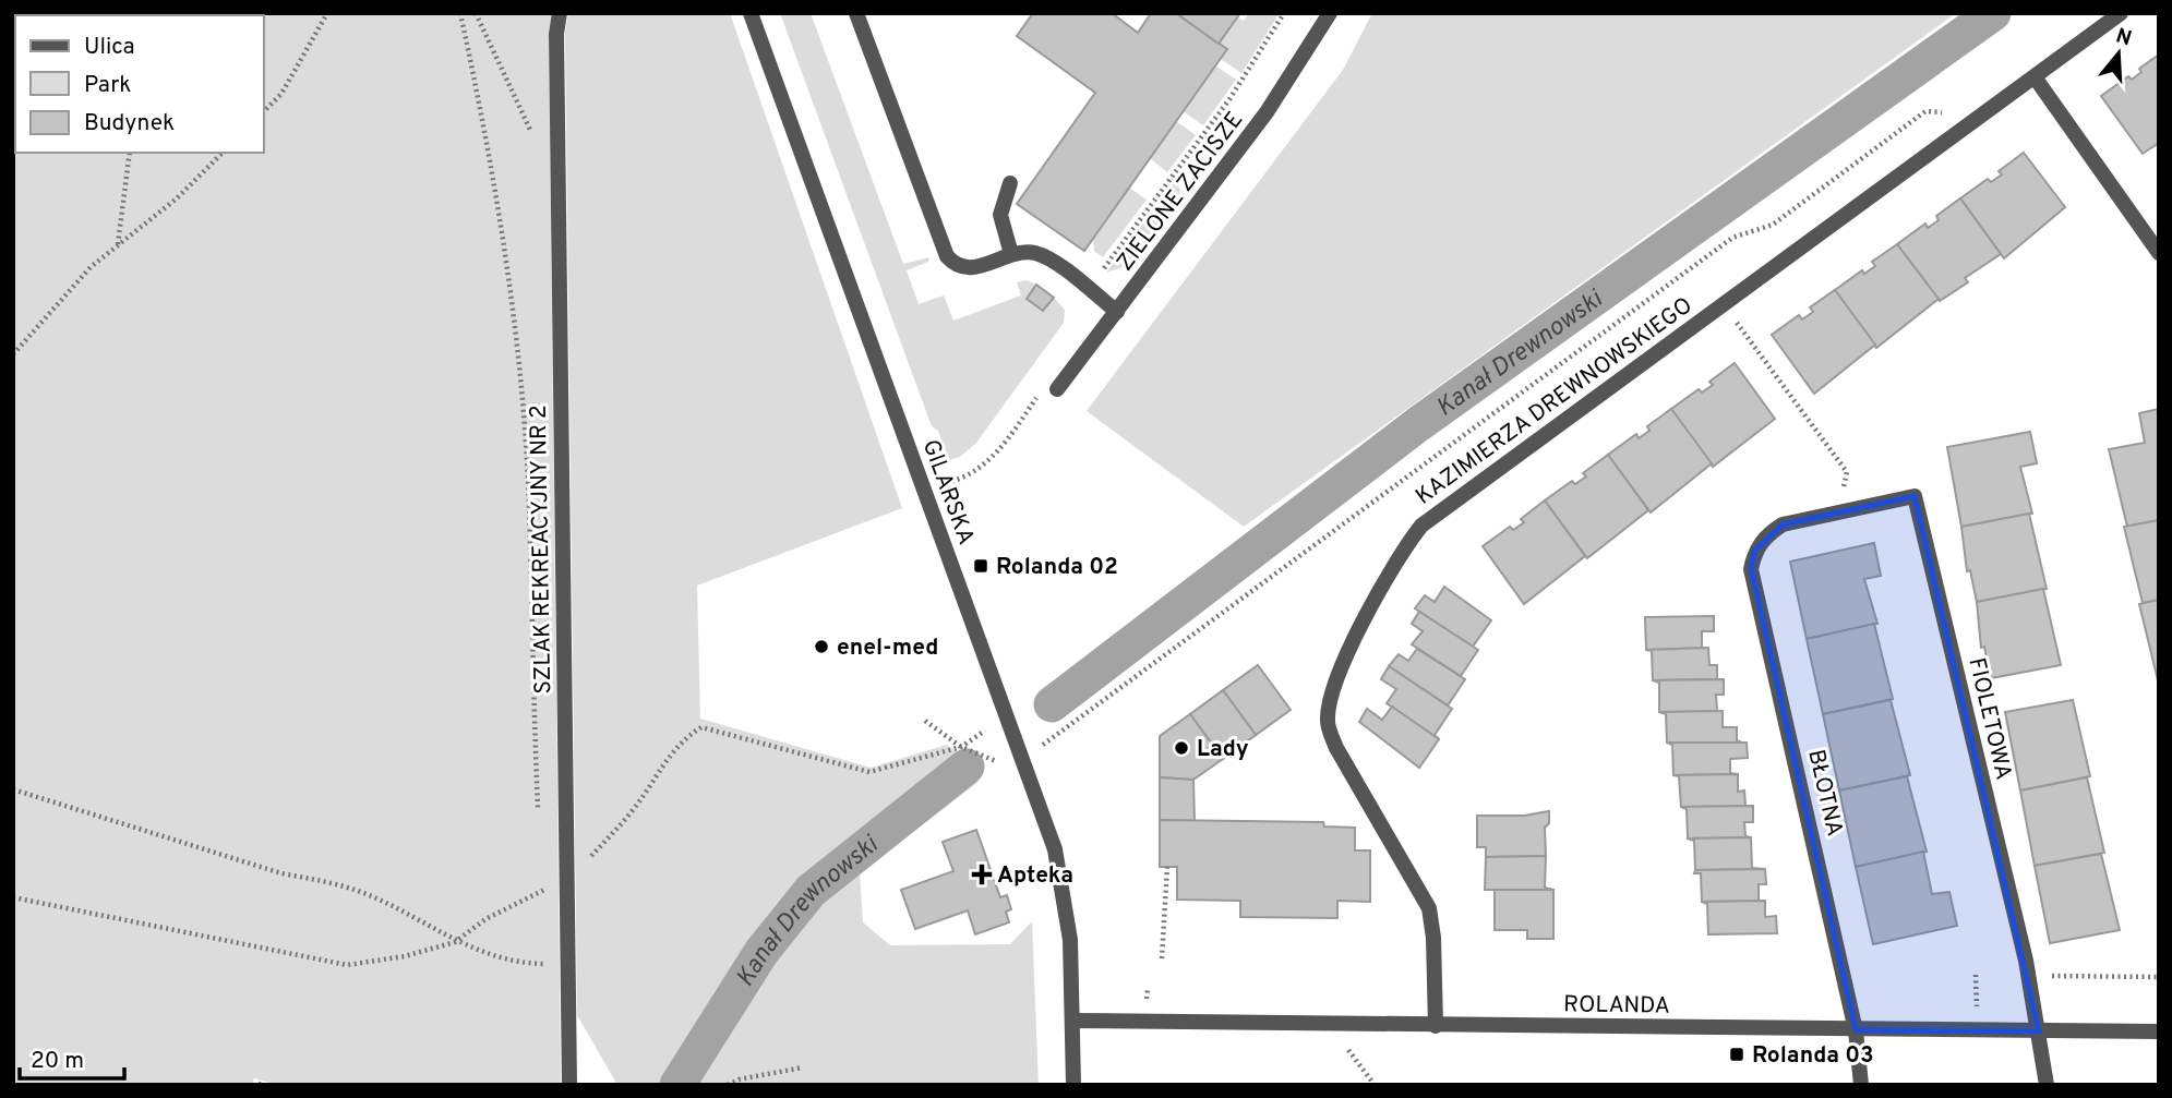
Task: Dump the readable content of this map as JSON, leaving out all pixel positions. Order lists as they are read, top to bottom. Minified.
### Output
{"streets":{"street":["ZIELONE ZACISZE","KAZIMIERZA DREWNOWSKIEGO","GILARSKA","SZLAK REKREACYJNY NR 2","FIOLETOWA","BŁOTNA","ROLANDA"]},"crossings":[["KAZIMIERZA DREWNOWSKIEGO","ROLANDA"],["GILARSKA","ROLANDA"],["FIOLETOWA","BŁOTNA"],["FIOLETOWA","ROLANDA"],["BŁOTNA","ROLANDA"]],"water":["Kanał Drewnowski"],"places":{"transit":["Rolanda 02","Rolanda 03"],"other":["enel-med","Lady"],"health":["Apteka"]},"legend":["Ulica","Park","Budynek"],"scale_bar":"20 m","north":"top"}
